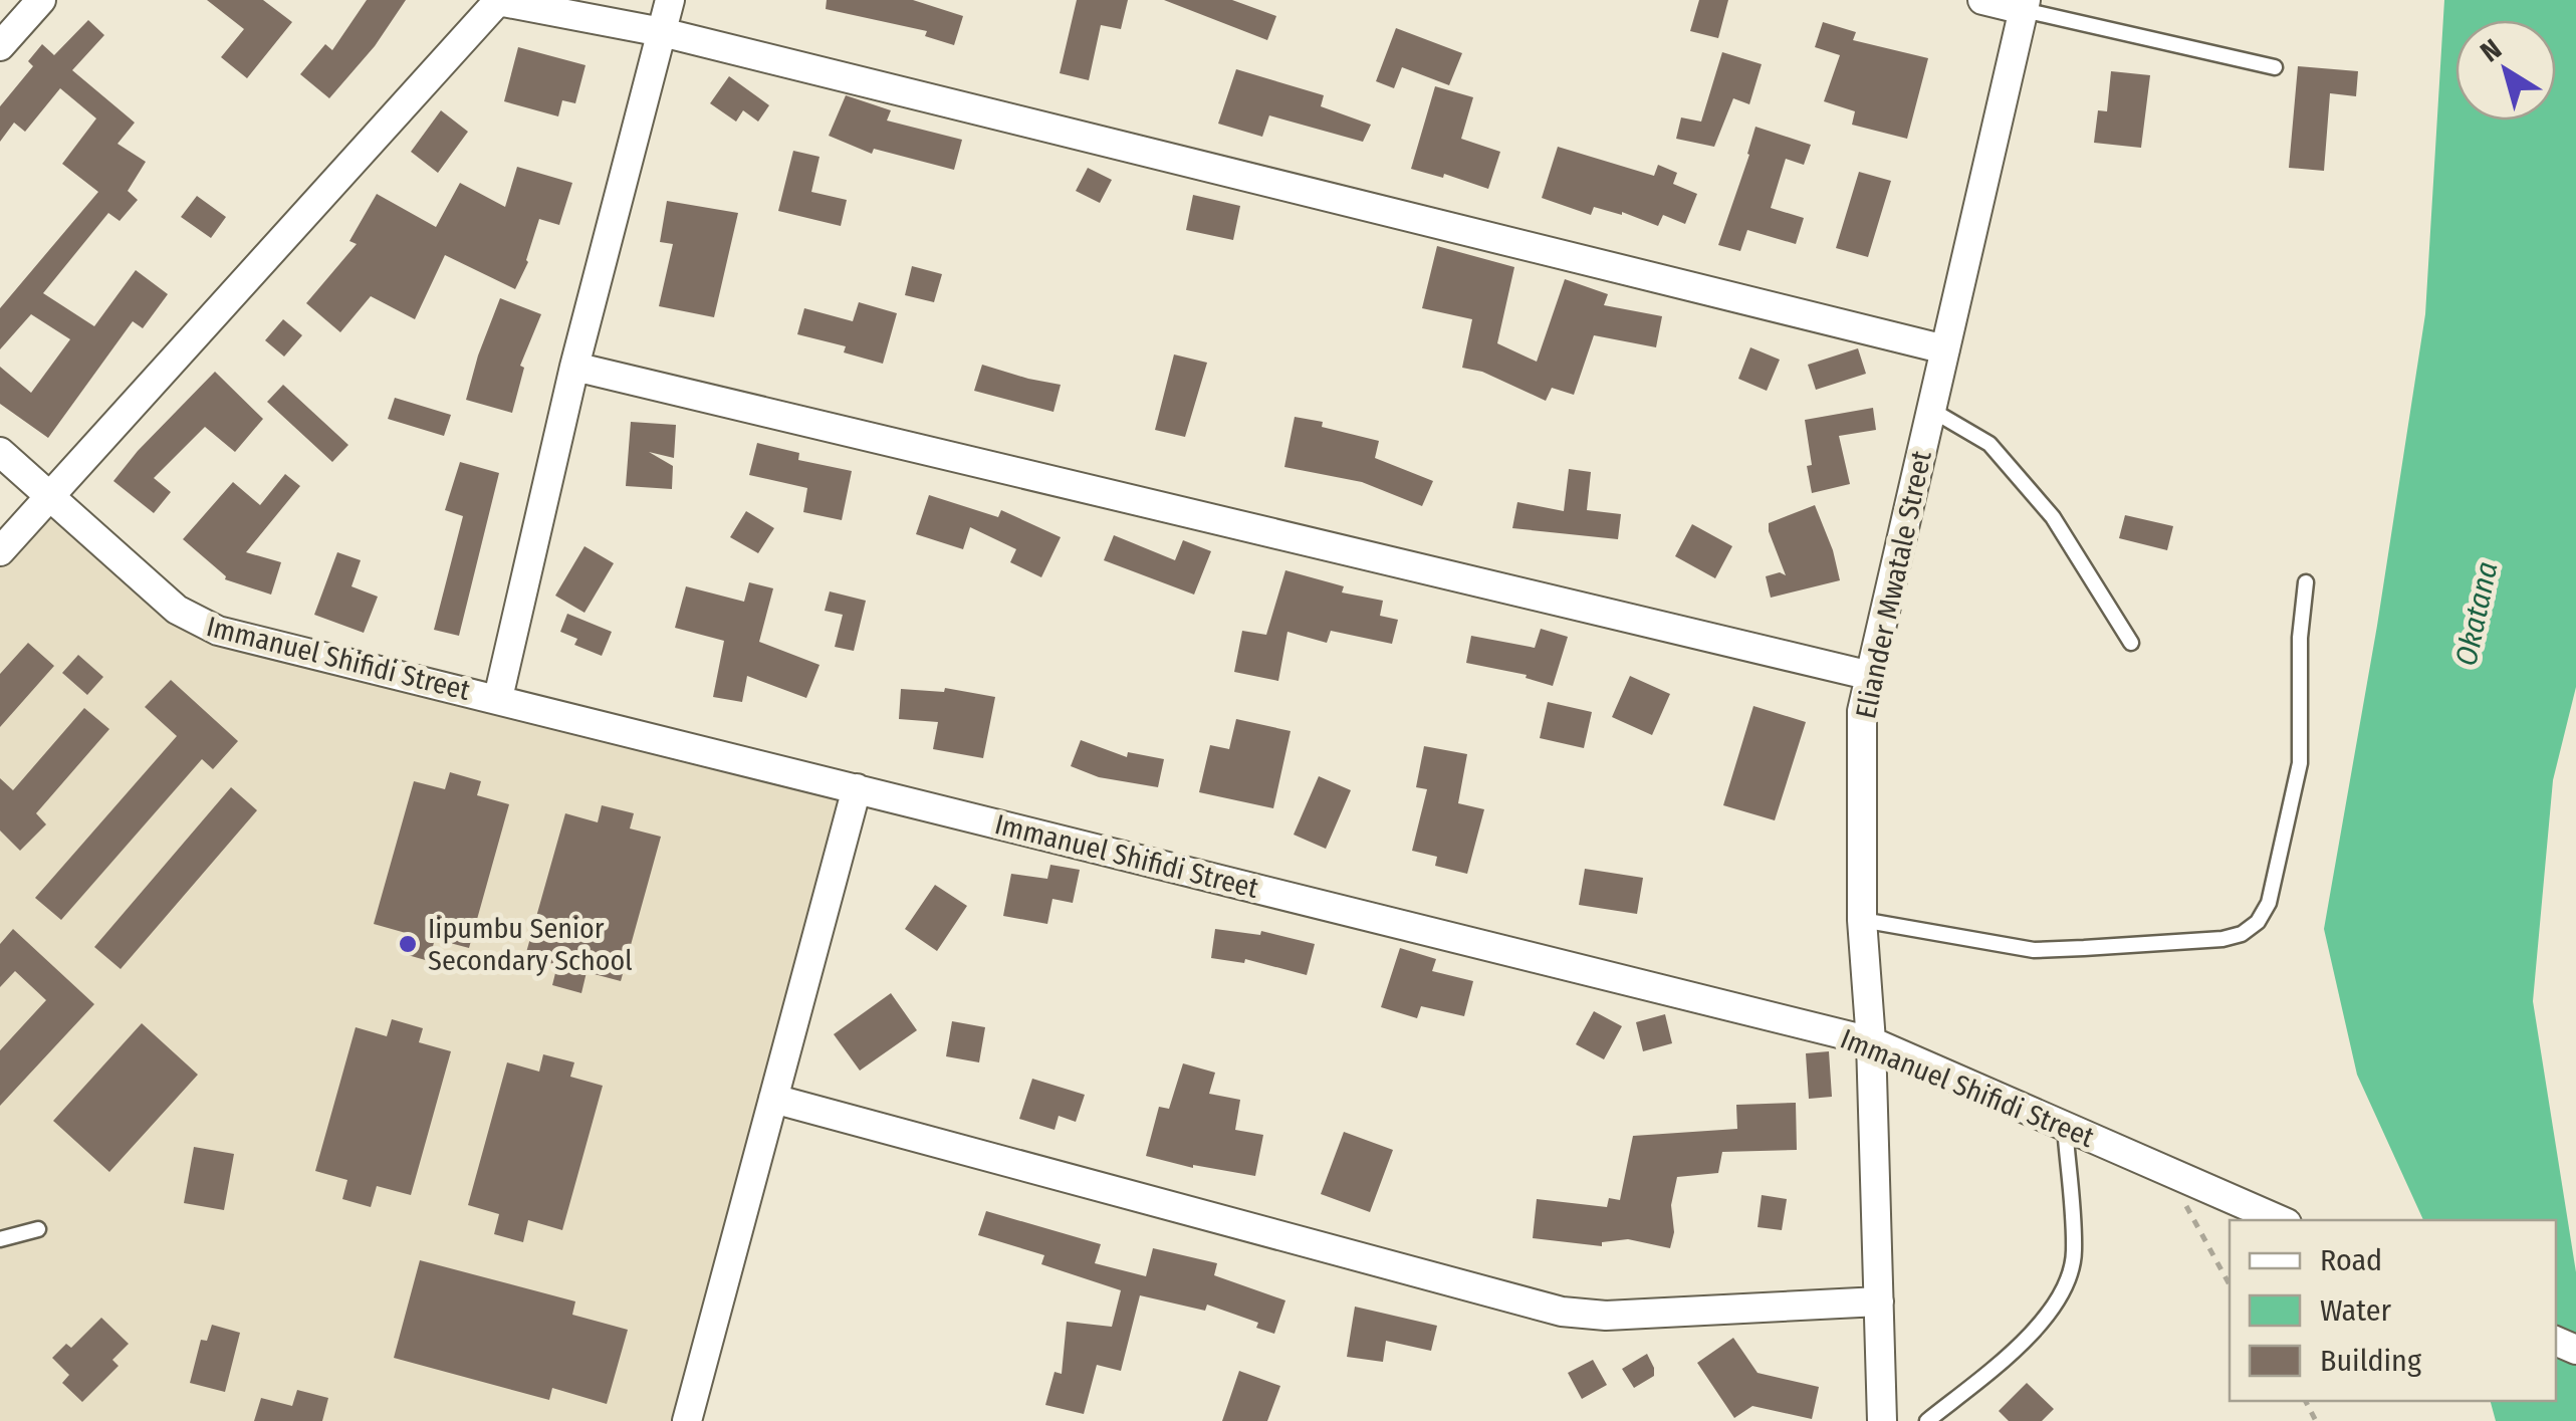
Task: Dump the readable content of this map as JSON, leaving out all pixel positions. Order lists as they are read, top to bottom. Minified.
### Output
{"streets":{"street":["Eliander Mwatale Street","Immanuel Shifidi Street"]},"crossings":[["Eliander Mwatale Street","Immanuel Shifidi Street"]],"water":["Okatana"],"places":["Iipumbu Senior Secondary School"],"legend":["Road","Water","Building"],"north":"top left"}
